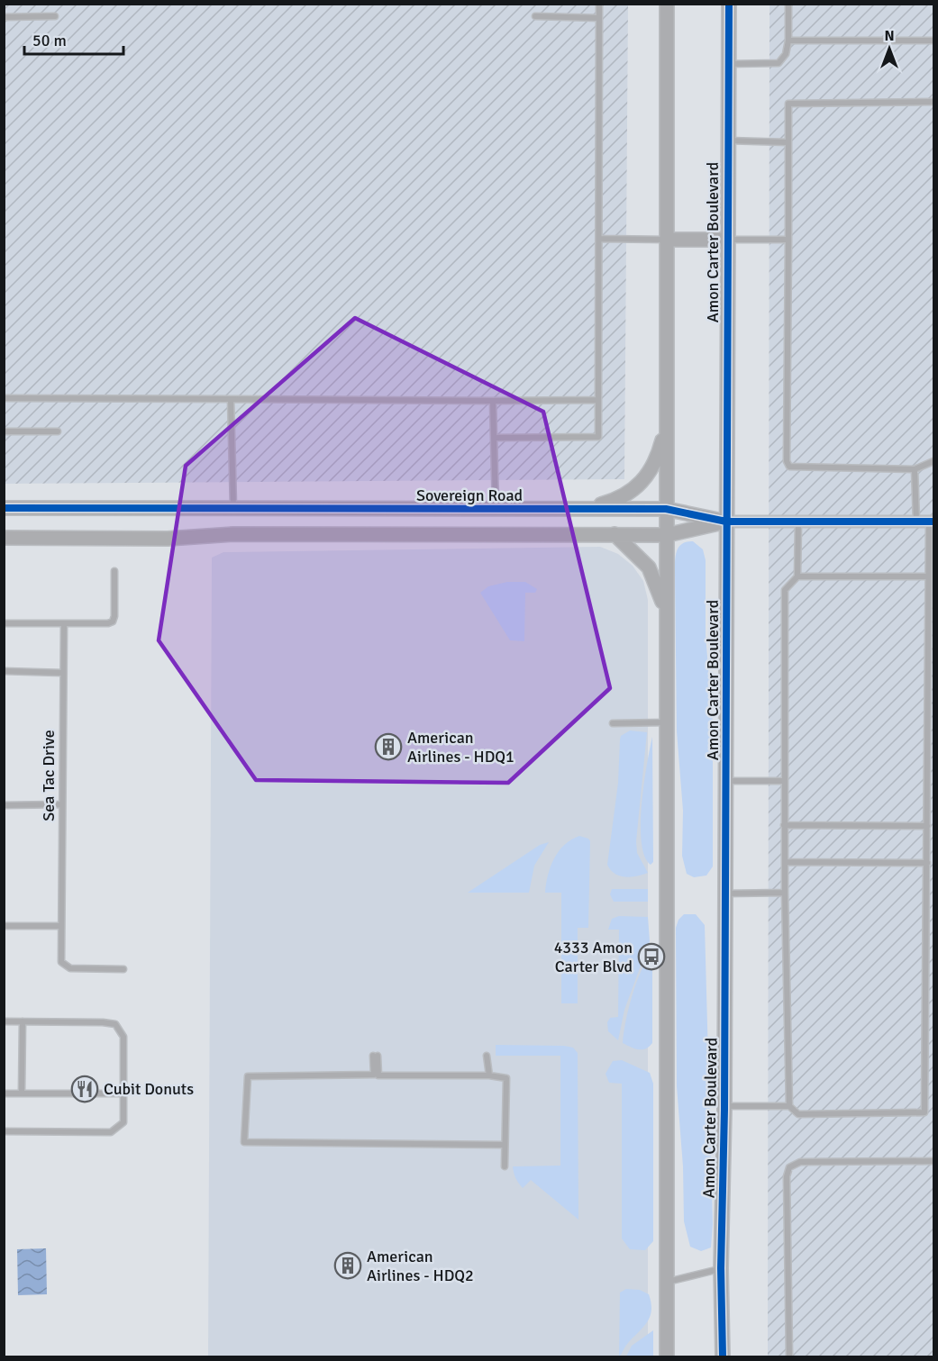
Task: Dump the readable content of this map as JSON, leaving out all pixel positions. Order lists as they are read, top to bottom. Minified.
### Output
{"streets":{"street":["Amon Carter Boulevard","Sovereign Road"],"lane":["Sea Tac Drive"]},"crossings":[["Amon Carter Boulevard","Sovereign Road"]],"places":{"building":["American Airlines - HDQ1","American Airlines - HDQ2"],"bus stop":["4333 Amon Carter Blvd"],"restaurant":["Cubit Donuts"]},"scale_bar":"50 m","north":"top"}
